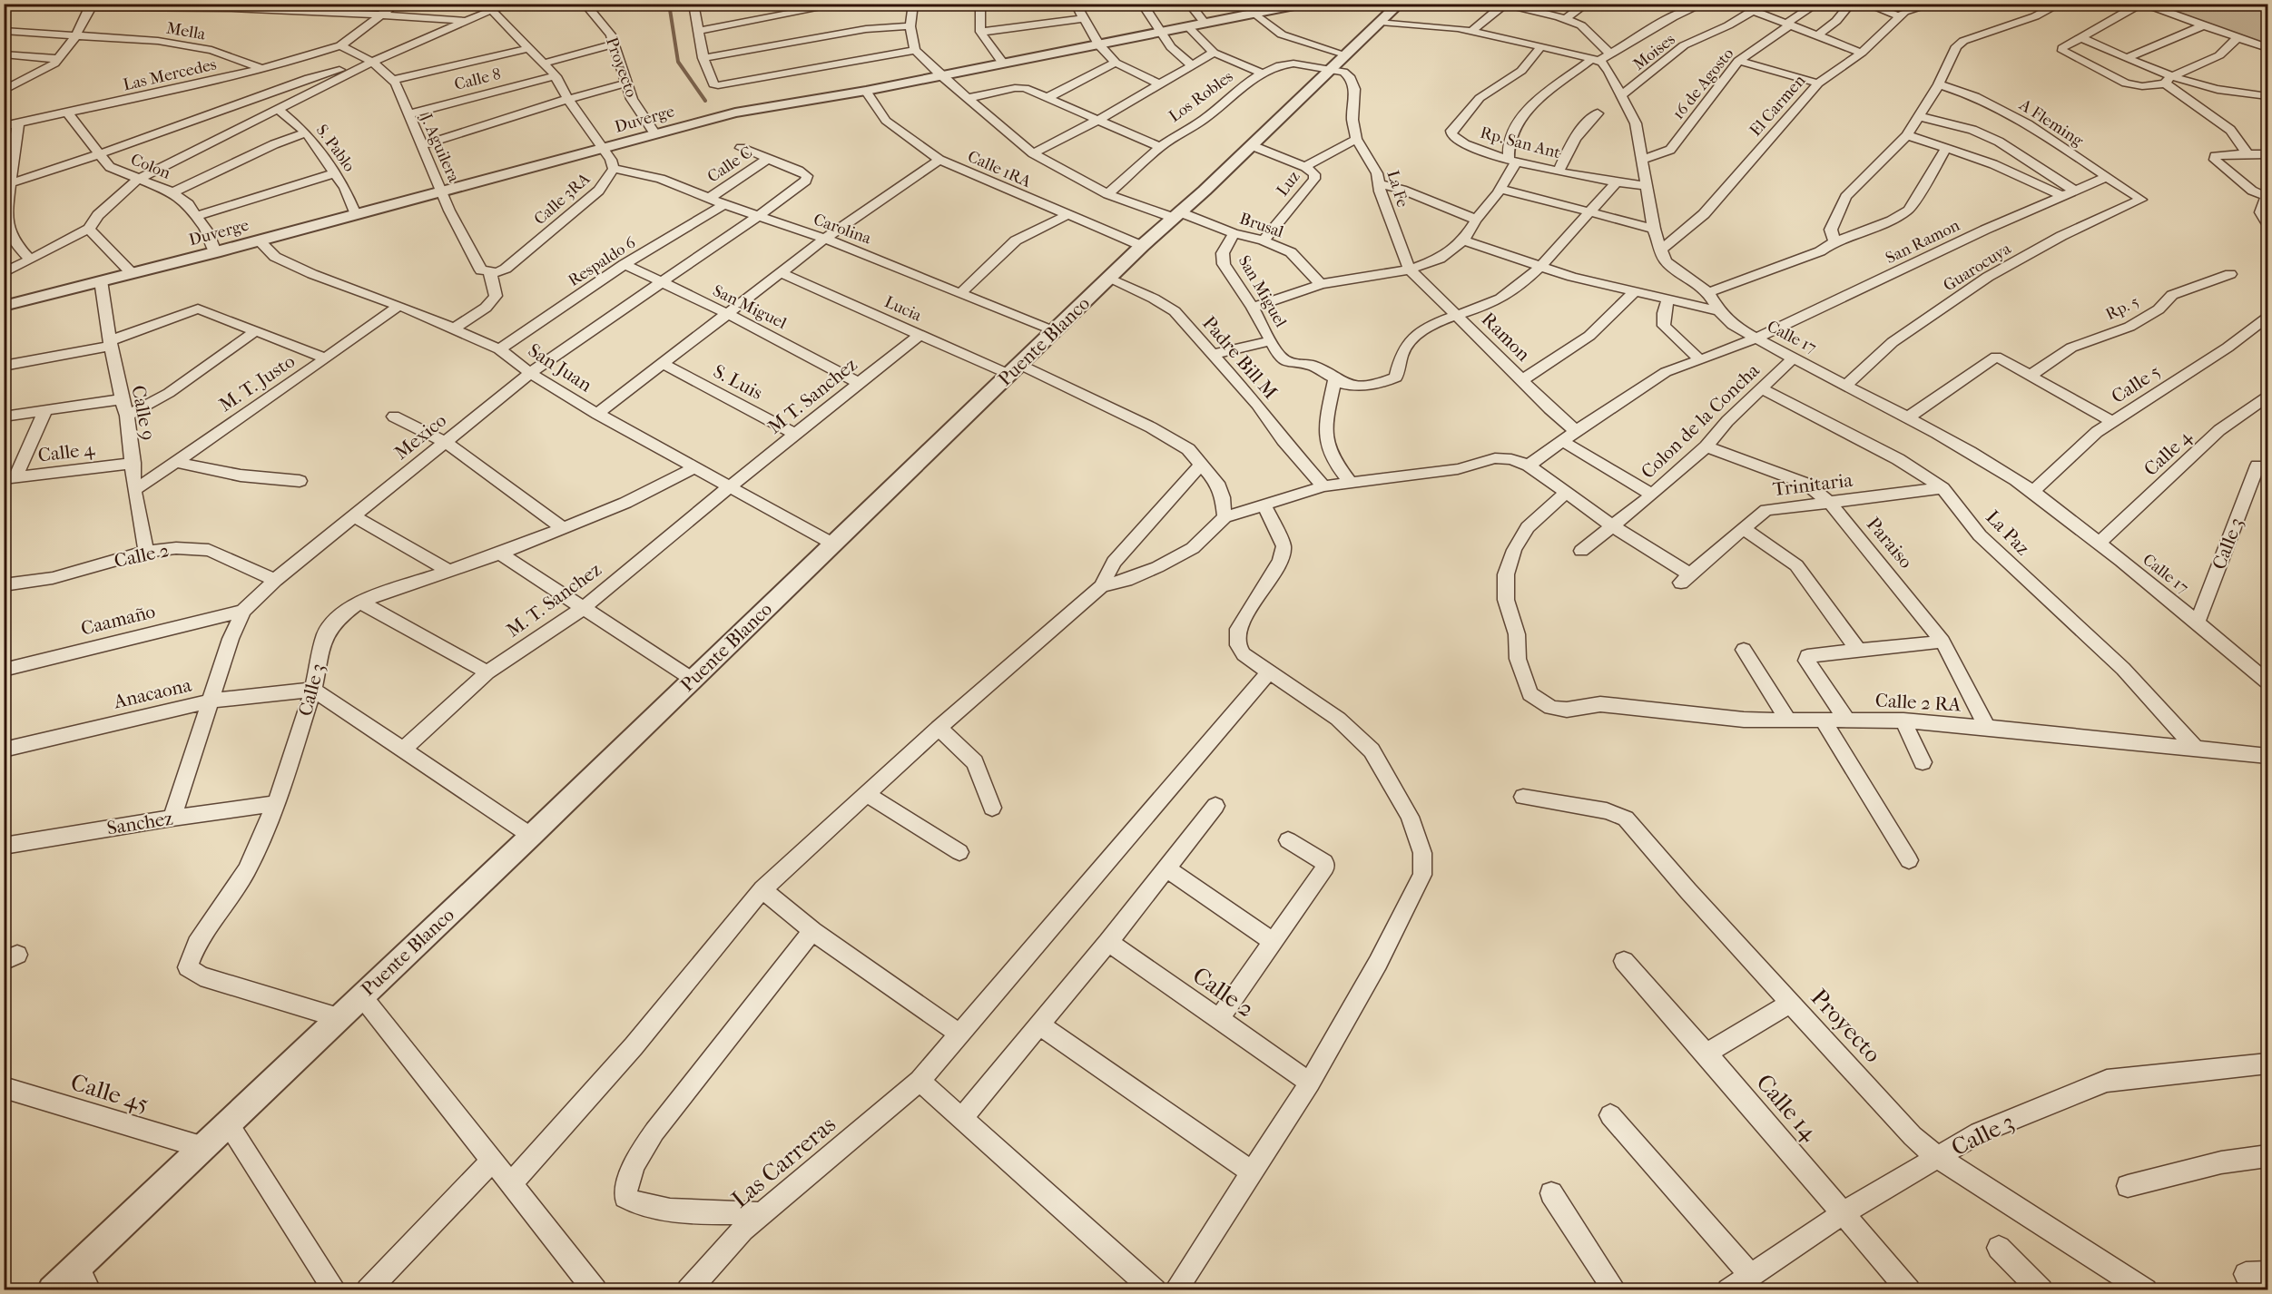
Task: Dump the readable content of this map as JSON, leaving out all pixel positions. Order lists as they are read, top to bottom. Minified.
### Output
{"streets":{"street":["Mella","Moises","Proyecto","Las Mercedes","Calle 8","16 de Agosto","Los Robles","El Carmen","Duverge","A Fleming","Rp. San Ant","S. Pablo","J. Aguilera","Calle C","Colon","Calle 1RA","Luz","La Fe","Calle 3RA","Brusal","Carolina","San Ramon","Respaldo 6","Guarocuya","San Miguel","Rp. 5","Lucia","Ramon","Calle 17","Puente Blanco","Padre Bill M","San Juan","S. Luis","M. T. Justo","Calle 5","M T. Sanchez","Calle 9","Colon de la Concha","Mexico","Calle 4","Trinitaria","La Paz","Paraiso","Calle 3","Calle 2","M. T. Sanchez","Caamaño","Anacaona","Calle 2 RA","Sanchez","Calle 45","Calle 14","Las Carreras"]},"crossings":[["Mella","Las Mercedes"],["Moises","Calle 17"],["Proyecto","Duverge"],["Proyecto","Calle 3"],["Las Mercedes","J. Aguilera"],["Las Mercedes","Colon"],["Calle 8","J. Aguilera"],["Calle 8","Calle 3RA"],["16 de Agosto","Calle 17"],["Los Robles","La Fe"],["Los Robles","Brusal"],["Los Robles","Puente Blanco"],["El Carmen","Calle 17"],["Duverge","S. Pablo"],["Duverge","J. Aguilera"],["Duverge","Colon"],["Duverge","Calle 1RA"],["Duverge","Calle 3RA"],["Duverge","Brusal"],["Duverge","San Juan"],["Duverge","Calle 9"],["A Fleming","San Ramon"],["A Fleming","Guarocuya"],["Rp. San Ant","Calle 17"],["J. Aguilera","Calle 3RA"],["Calle C","Carolina"],["Calle C","Mexico"],["Calle 1RA","Puente Blanco"],["Luz","Brusal"],["Luz","Puente Blanco"],["La Fe","Ramon"],["La Fe","Puente Blanco"],["Calle 3RA","Carolina"],["Brusal","San Miguel"],["Brusal","Puente Blanco"],["Carolina","Respaldo 6"],["Carolina","Puente Blanco"],["Carolina","Mexico"],["San Ramon","Ramon"],["San Ramon","Calle 17"],["Respaldo 6","San Miguel"],["Respaldo 6","San Juan"],["Guarocuya","Calle 17"],["San Miguel","M T. Sanchez"],["San Miguel","Mexico"],["Lucia","Puente Blanco"],["Lucia","M T. Sanchez"],["Calle 17","Calle 5"],["Calle 17","Colon de la Concha"],["Calle 17","Calle 4"],["Calle 17","Calle 3"],["Puente Blanco","Padre Bill M"],["Puente Blanco","San Juan"],["Puente Blanco","Calle 3"],["Puente Blanco","Calle 45"],["San Juan","M. T. Justo"],["San Juan","M T. Sanchez"],["San Juan","Mexico"],["San Juan","Calle 3"],["San Juan","M. T. Sanchez"],["S. Luis","M T. Sanchez"],["M. T. Justo","Calle 9"],["M T. Sanchez","M. T. Sanchez"],["Calle 9","Calle 4"],["Calle 9","Calle 2"],["Colon de la Concha","Trinitaria"],["Colon de la Concha","La Paz"],["Colon de la Concha","Paraiso"],["Mexico","Calle 2"],["Mexico","Caamaño"],["Mexico","Anacaona"],["Mexico","Sanchez"],["Trinitaria","La Paz"],["Trinitaria","Paraiso"],["La Paz","Calle 2 RA"],["Paraiso","Calle 2 RA"],["Calle 3","Anacaona"],["Calle 3","Sanchez"],["Calle 3","Calle 14"]]}
